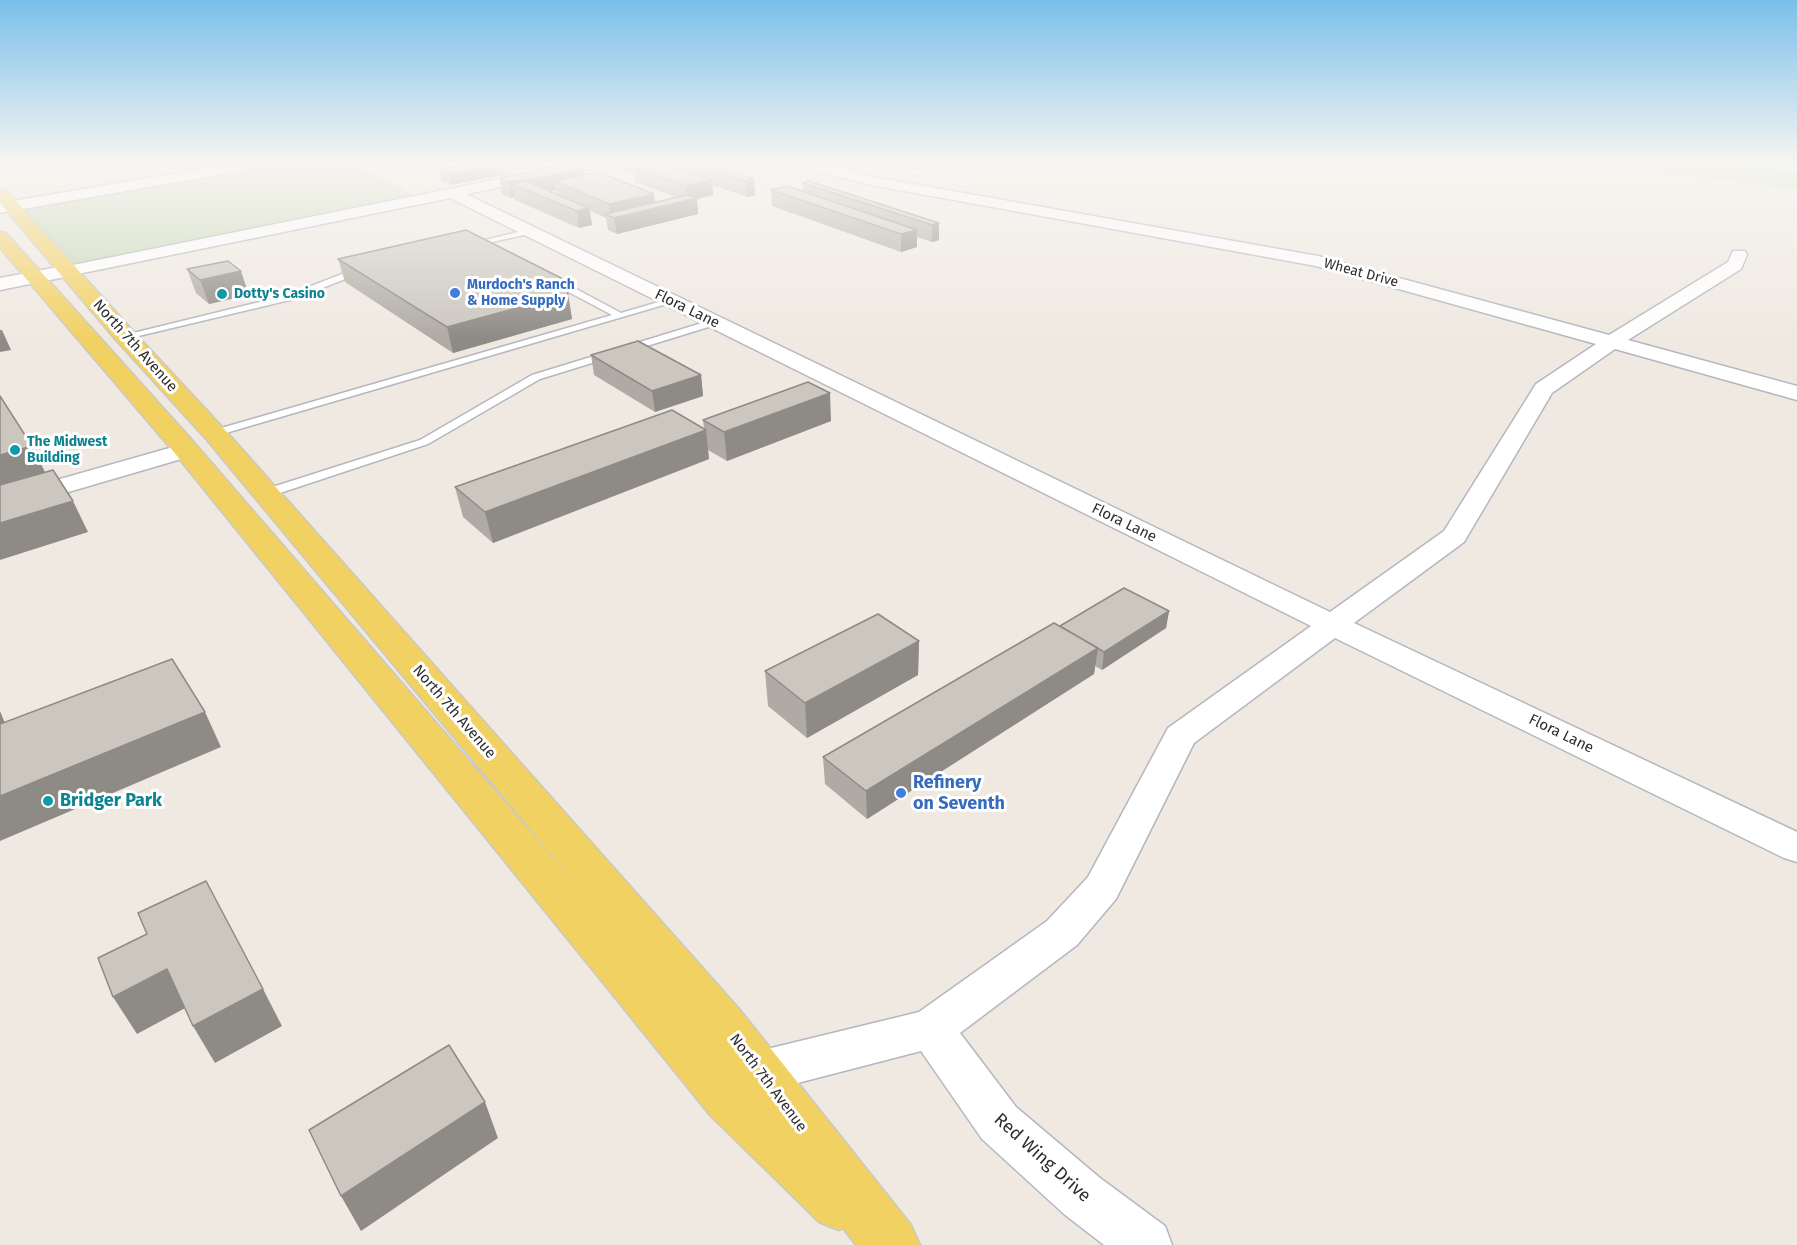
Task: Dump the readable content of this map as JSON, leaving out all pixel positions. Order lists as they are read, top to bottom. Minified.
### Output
{"streets":{"main road":["North 7th Avenue"],"street":["Wheat Drive","Flora Lane","Red Wing Drive"]},"places":["Murdoch's Ranch & Home Supply","Dotty's Casino","The Midwest Building","Refinery on Seventh","Bridger Park"]}
